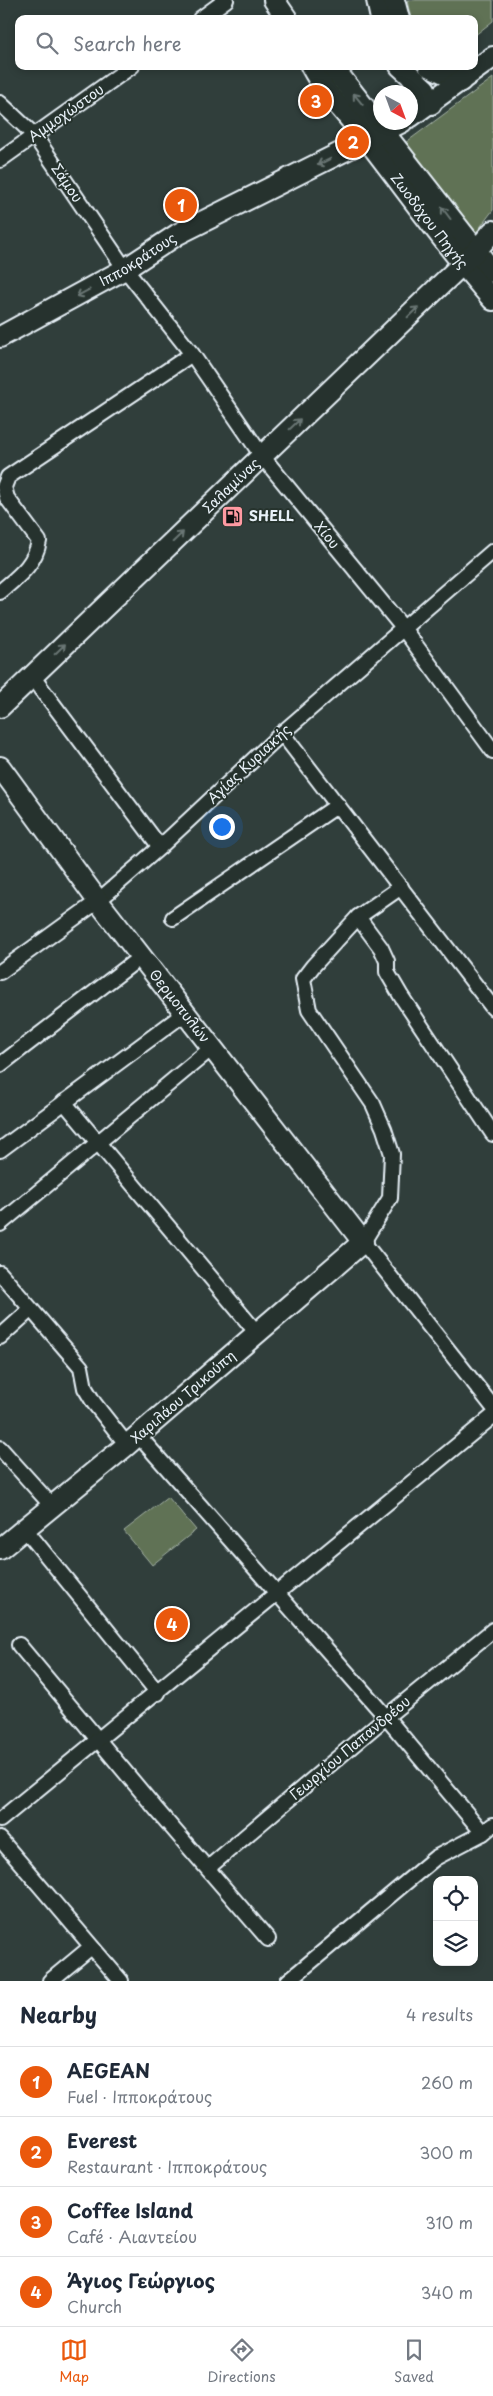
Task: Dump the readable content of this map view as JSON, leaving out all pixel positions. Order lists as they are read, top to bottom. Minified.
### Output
{"streets":{"main road":["Ζωοδόχου Πηγής","Ιπποκράτους","Σαλαμίνας","Θερμοπυλών","Χαριλάου Τρικούπη"],"street":["Αμμοχώστου","Σάμου","Χίου","Αγίας Κυριακής","Γεωργίου Παπανδρέου"]},"crossings":[["Αμμοχώστου","Σάμου"],["Σάμου","Ιπποκράτους"],["Σάμου","Χίου"],["Ζωοδόχου Πηγής","Ιπποκράτους"],["Ζωοδόχου Πηγής","Σαλαμίνας"],["Ιπποκράτους","Χίου"],["Σαλαμίνας","Χίου"],["Χίου","Αγίας Κυριακής"],["Αγίας Κυριακής","Θερμοπυλών"],["Θερμοπυλών","Χαριλάου Τρικούπη"]],"one_way":["Ιπποκράτους","Σαλαμίνας"],"places":{"fuel station":["SHELL"]},"north":"bottom right","page":{"search":"Search here","pins":["3","2","1","4"],"heading":["Nearby","4 results"],"list":[{"mark":"1","name":"AEGEAN","note":"Fuel · Ιπποκράτους","value":"260 m"},{"mark":"2","name":"Everest","note":"Restaurant · Ιπποκράτους","value":"300 m"},{"mark":"3","name":"Coffee Island","note":"Café · Αιαντείου","value":"310 m"},{"mark":"4","name":"Άγιος Γεώργιος","note":"Church","value":"340 m"}],"nav":["Map","Directions","Saved"]}}
